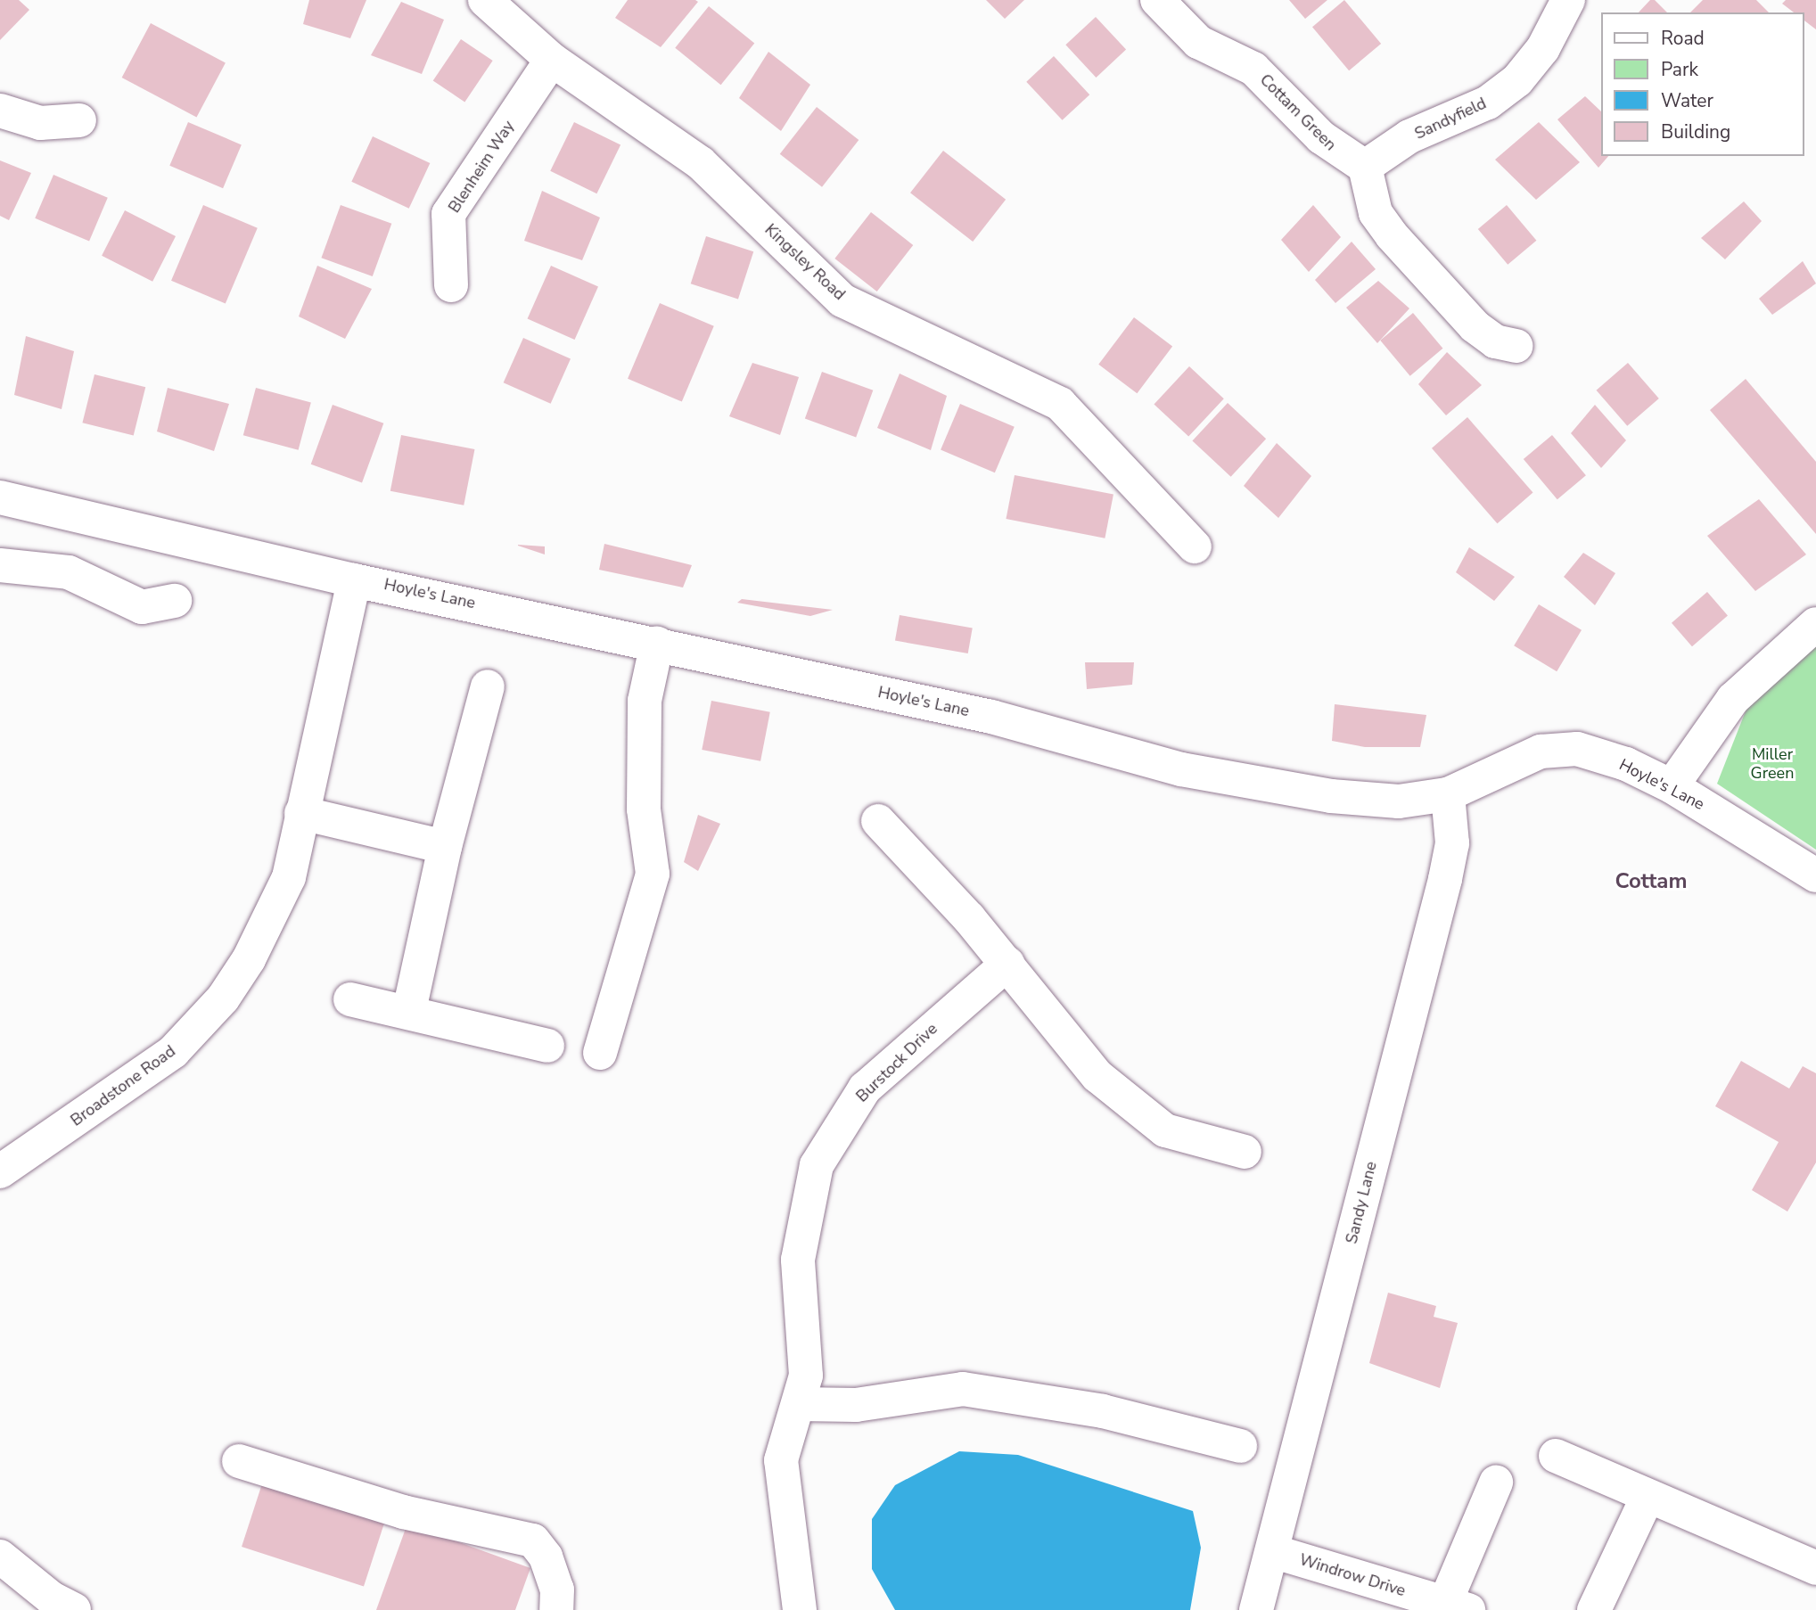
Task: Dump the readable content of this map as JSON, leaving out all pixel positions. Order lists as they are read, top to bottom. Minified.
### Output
{"streets":{"street":["Cottam Green","Sandyfield","Blenheim Way","Kingsley Road","Hoyle's Lane","Burstock Drive","Broadstone Road","Sandy Lane","Windrow Drive"]},"crossings":[["Cottam Green","Sandyfield"],["Blenheim Way","Kingsley Road"],["Hoyle's Lane","Broadstone Road"],["Hoyle's Lane","Sandy Lane"],["Sandy Lane","Windrow Drive"]],"districts":["Cottam"],"parks":["Miller Green"],"legend":["Road","Park","Water","Building"]}
